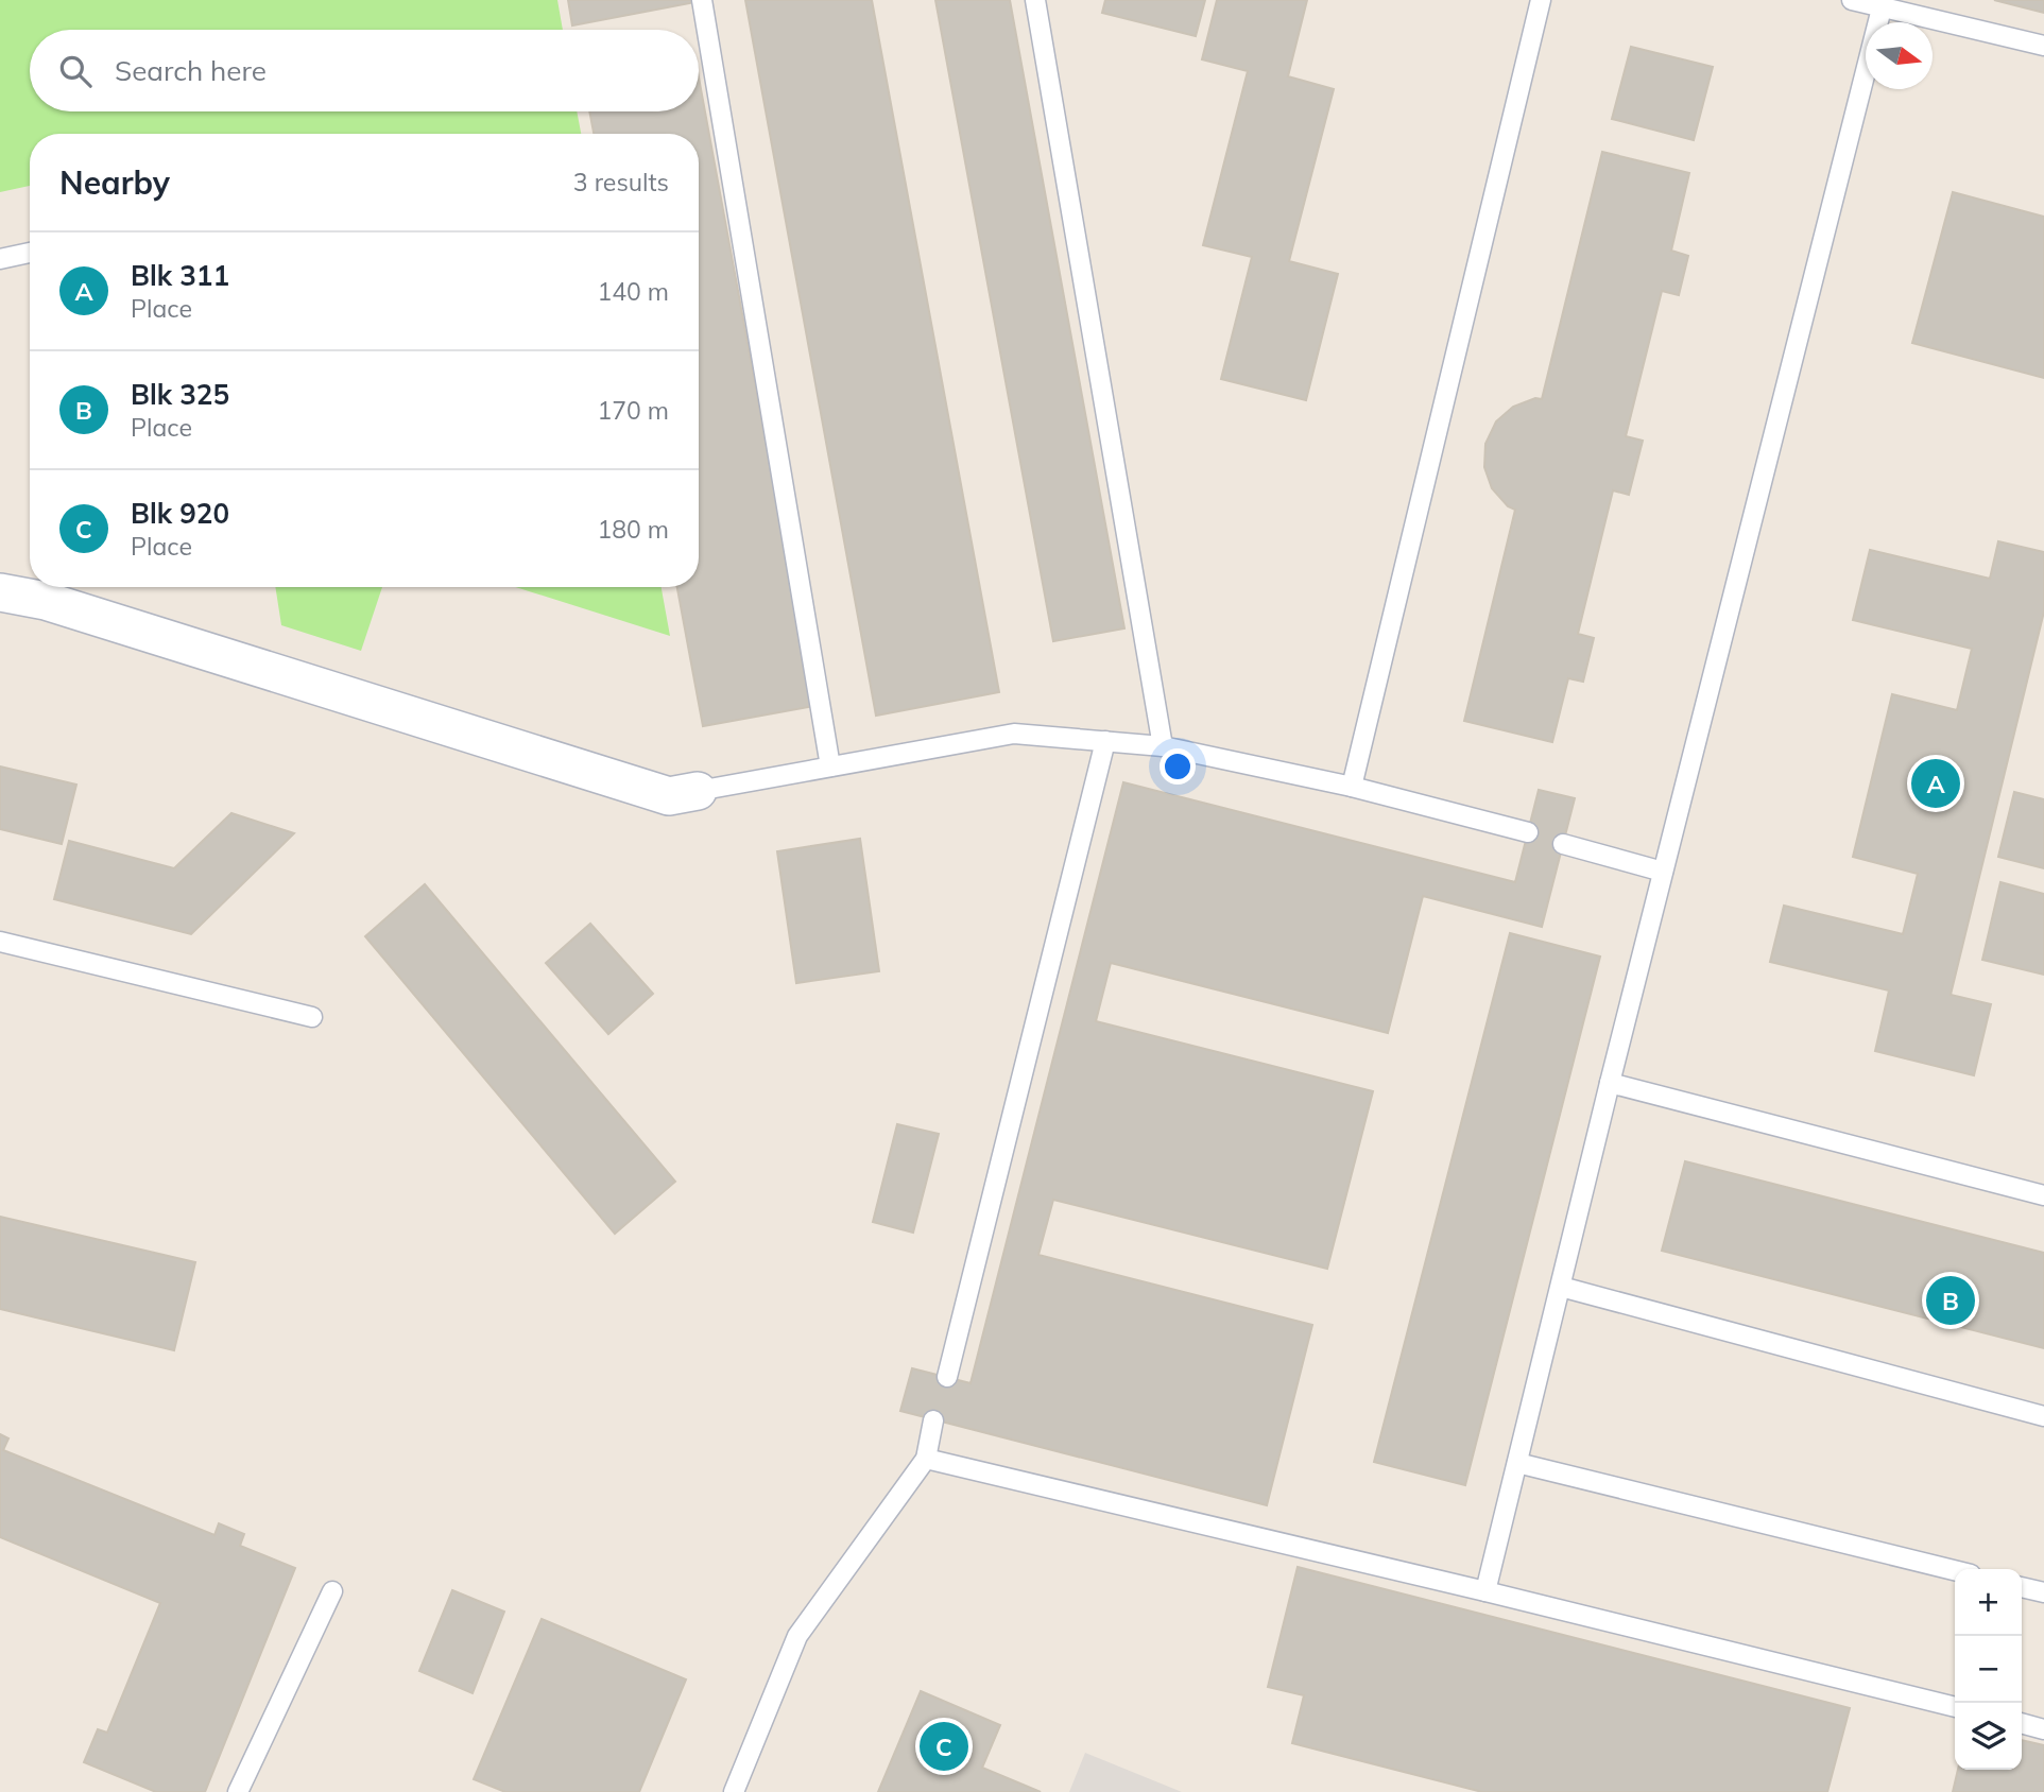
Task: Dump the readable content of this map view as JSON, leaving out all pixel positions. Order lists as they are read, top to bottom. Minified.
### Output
{"north":"right","page":{"search":"Search here","heading":["Nearby","3 results"],"list":[{"mark":"A","name":"Blk 311","note":"Place","value":"140 m"},{"mark":"B","name":"Blk 325","note":"Place","value":"170 m"},{"mark":"C","name":"Blk 920","note":"Place","value":"180 m"}],"pins":["A","B","C"],"map_buttons":["+","−"]}}
